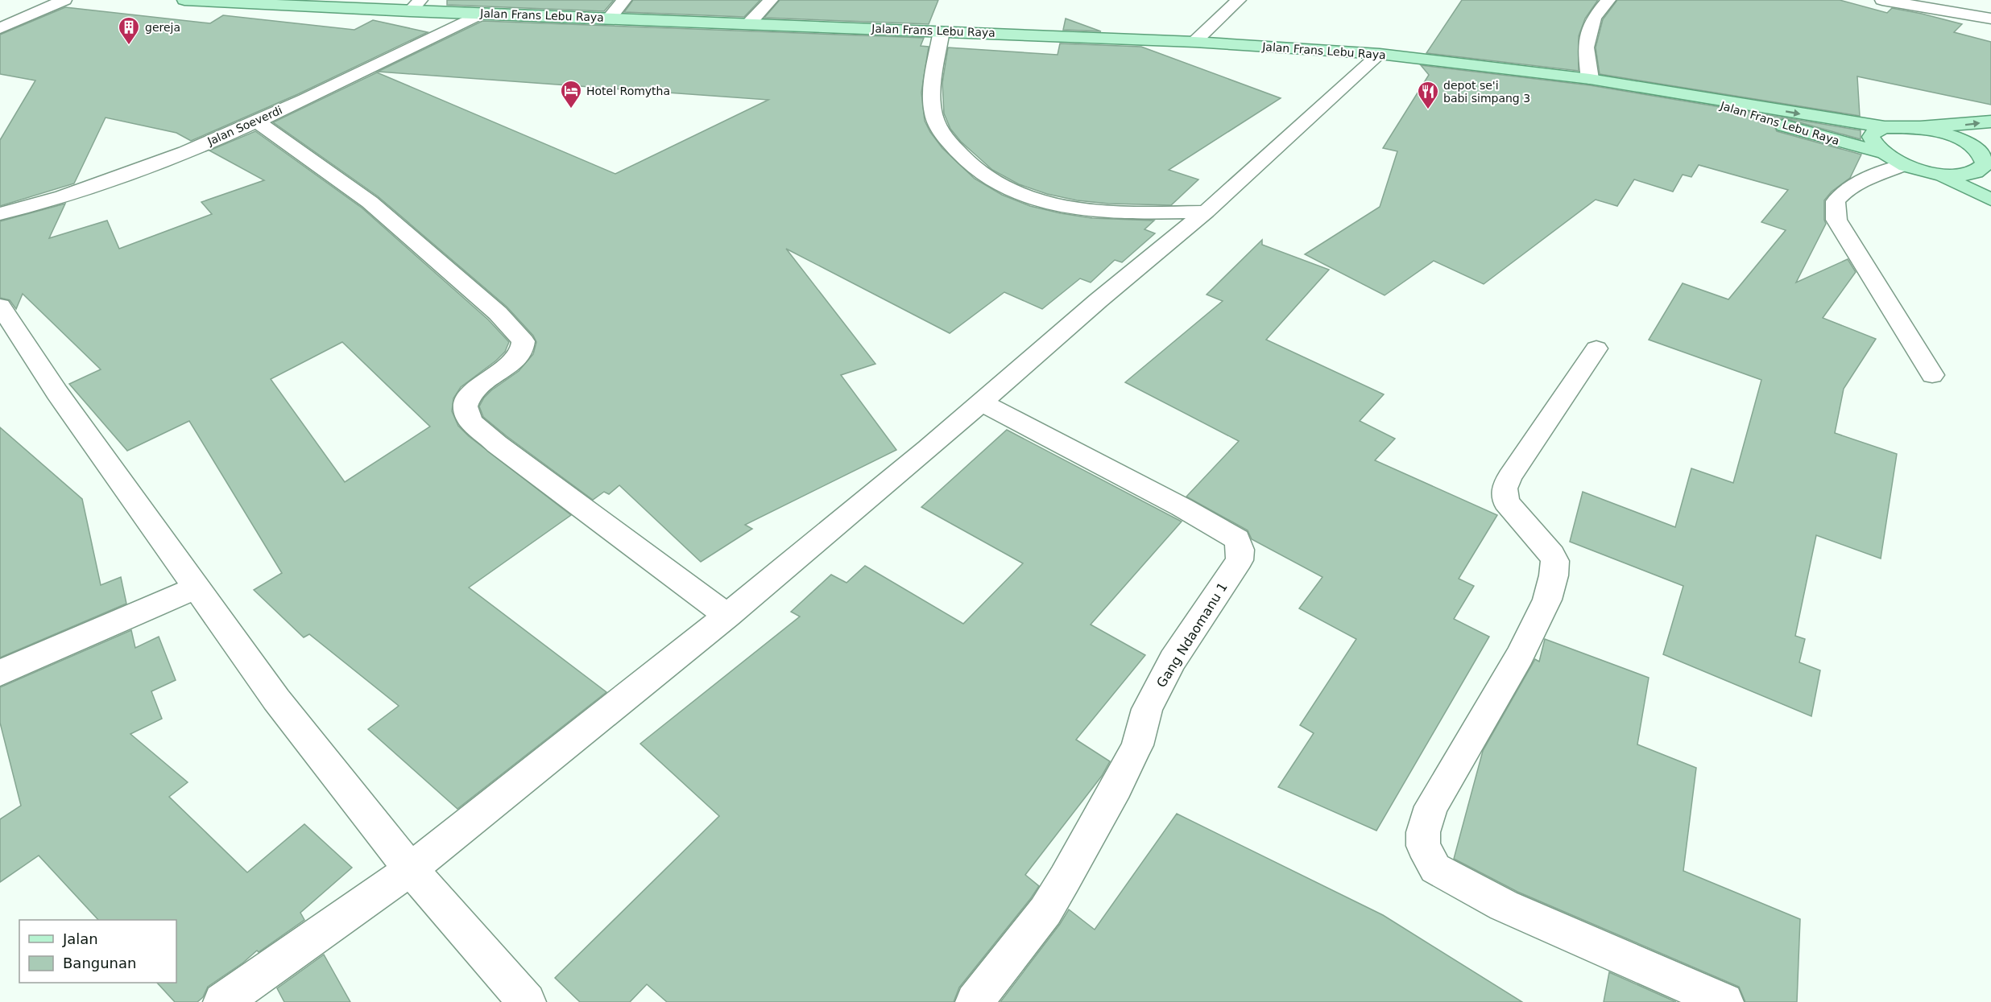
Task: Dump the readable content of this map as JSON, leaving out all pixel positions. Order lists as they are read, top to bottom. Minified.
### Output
{"streets":{"main road":["Jalan Frans Lebu Raya"],"street":["Jalan Soeverdi","Gang Ndaomanu 1"]},"crossings":[["Jalan Frans Lebu Raya","Jalan Soeverdi"]],"places":{"building":["gereja"],"hotel":["Hotel Romytha"],"restaurant":["depot se'i babi simpang 3"]},"legend":["Jalan","Bangunan"]}
